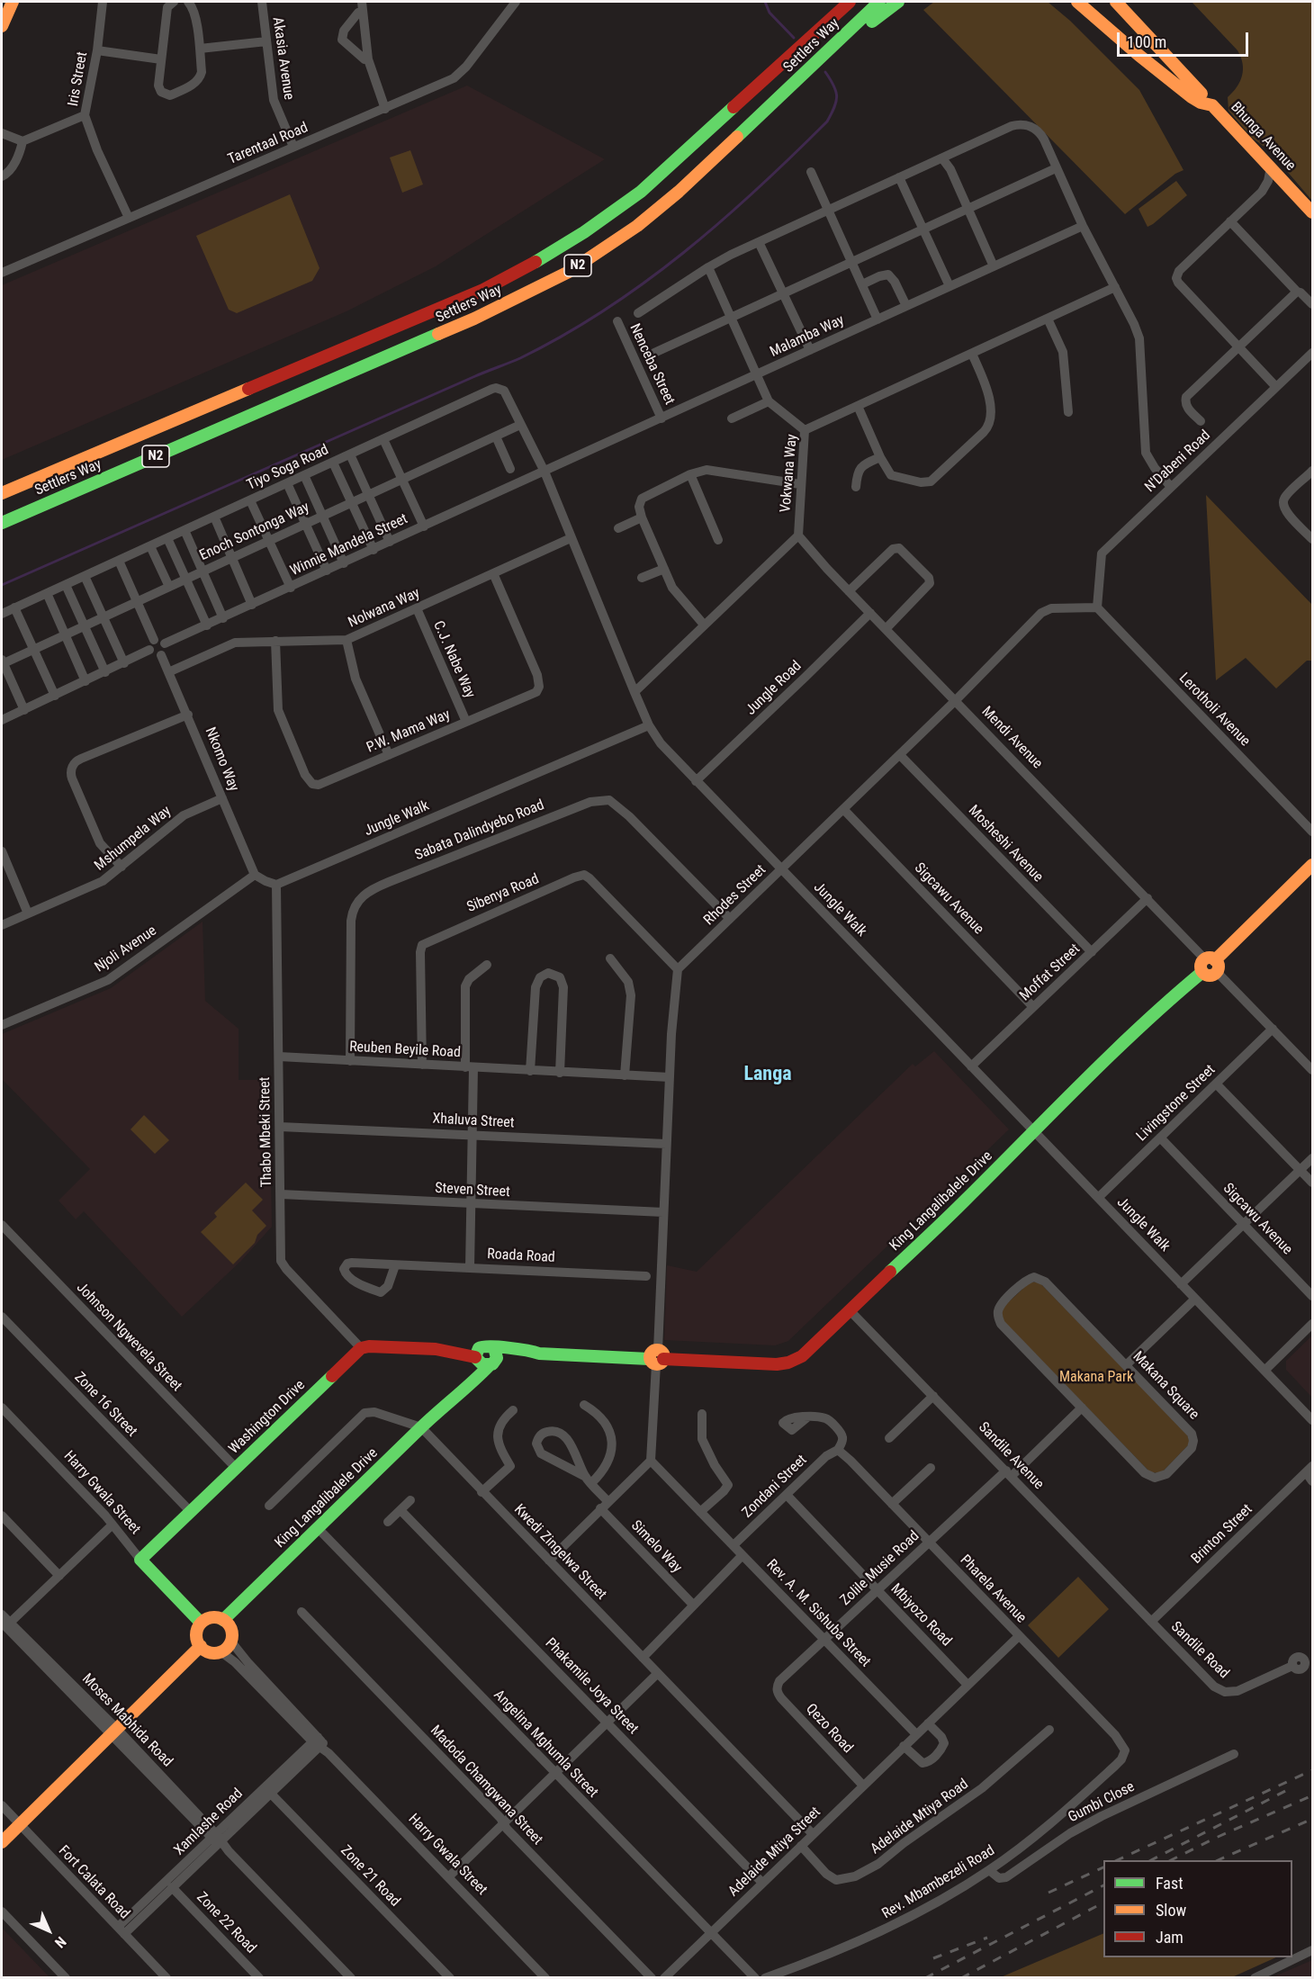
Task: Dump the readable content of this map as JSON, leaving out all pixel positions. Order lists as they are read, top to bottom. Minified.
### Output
{"streets":{"main road":["Settlers Way","Bhunga Avenue","N2","King Langalibalele Drive","Washington Drive","Harry Gwala Street"],"street":["Akasia Avenue","Iris Street","Tarentaal Road","Malamba Way","Nenceba Street","N'Dabeni Road","Tiyo Soga Road","Vokwana Way","Enoch Sontonga Way","Winnie Mandela Street","Nolwana Way","C.J. Nabe Way","Jungle Road","Lerotholi Avenue","P.W. Mama Way","Mendi Avenue","Nkomo Way","Jungle Walk","Sabata Dalindyebo Road","Mshumpela Way","Mosheshi Avenue","Sibenya Road","Rhodes Street","Sigcawu Avenue","Njoli Avenue","Moffat Street","Reuben Beyile Road","Livingstone Street","Xhaluva Street","Thabo Mbeki Street","Steven Street","Roada Road","Johnson Ngwevela Street","Makana Square","Zone 16 Street","Sandile Avenue","Zondani Street","Brinton Street","Simelo Way","Kwedi Zingelwa Street","Zolile Musie Road","Pharela Avenue","Rev. A. M. Sishuba Street","Mbiyozo Road","Sandile Road","Phakamile Joya Street","Moses Mabhida Road","Qezo Road","Angelina Mghumla Street","Madoda Chamgwana Street","Gumbi Close","Adelaide Mtiya Road","Xamlashe Road","Adelaide Mtiya Street","Zone 21 Road","Fort Calata Road","Rev. Mbambezeli Road","Zone 22 Road"]},"crossings":[["Akasia Avenue","Tarentaal Road"],["Iris Street","Tarentaal Road"],["Malamba Way","Nenceba Street"],["Malamba Way","Tiyo Soga Road"],["Malamba Way","Winnie Mandela Street"],["N'Dabeni Road","Lerotholi Avenue"],["N'Dabeni Road","Rhodes Street"],["Tiyo Soga Road","Enoch Sontonga Way"],["Tiyo Soga Road","Winnie Mandela Street"],["Vokwana Way","Mendi Avenue"],["Winnie Mandela Street","Nkomo Way"],["Nolwana Way","C.J. Nabe Way"],["Nolwana Way","P.W. Mama Way"],["Nolwana Way","Nkomo Way"],["C.J. Nabe Way","P.W. Mama Way"],["Jungle Road","Mendi Avenue"],["Jungle Road","Jungle Walk"],["Lerotholi Avenue","Rhodes Street"],["Mendi Avenue","Rhodes Street"],["Mendi Avenue","Moffat Street"],["Mendi Avenue","Livingstone Street"],["Mendi Avenue","King Langalibalele Drive"],["Nkomo Way","Mshumpela Way"],["Nkomo Way","Njoli Avenue"],["Jungle Walk","Rhodes Street"],["Jungle Walk","Moffat Street"],["Jungle Walk","Livingstone Street"],["Jungle Walk","Thabo Mbeki Street"],["Jungle Walk","King Langalibalele Drive"],["Sabata Dalindyebo Road","Rhodes Street"],["Sabata Dalindyebo Road","Reuben Beyile Road"],["Mosheshi Avenue","Rhodes Street"],["Mosheshi Avenue","Moffat Street"],["Sibenya Road","Rhodes Street"],["Sibenya Road","Reuben Beyile Road"],["Rhodes Street","Sigcawu Avenue"],["Sigcawu Avenue","Moffat Street"],["Sigcawu Avenue","Livingstone Street"],["Reuben Beyile Road","Thabo Mbeki Street"],["Xhaluva Street","Thabo Mbeki Street"],["Thabo Mbeki Street","Steven Street"],["Thabo Mbeki Street","Washington Drive"],["King Langalibalele Drive","Sandile Avenue"],["King Langalibalele Drive","Harry Gwala Street"],["King Langalibalele Drive","Kwedi Zingelwa Street"],["King Langalibalele Drive","Angelina Mghumla Street"],["Johnson Ngwevela Street","Washington Drive"],["Makana Square","Zolile Musie Road"],["Zone 16 Street","Washington Drive"],["Washington Drive","Harry Gwala Street"],["Sandile Avenue","Brinton Street"],["Sandile Avenue","Zolile Musie Road"],["Sandile Avenue","Sandile Road"],["Zondani Street","Pharela Avenue"],["Zondani Street","Rev. A. M. Sishuba Street"],["Zondani Street","Mbiyozo Road"],["Harry Gwala Street","Xamlashe Road"],["Brinton Street","Sandile Road"],["Kwedi Zingelwa Street","Adelaide Mtiya Street"],["Zolile Musie Road","Pharela Avenue"],["Zolile Musie Road","Rev. A. M. Sishuba Street"],["Zolile Musie Road","Mbiyozo Road"],["Zolile Musie Road","Qezo Road"],["Pharela Avenue","Adelaide Mtiya Street"],["Pharela Avenue","Rev. Mbambezeli Road"],["Rev. A. M. Sishuba Street","Adelaide Mtiya Street"],["Mbiyozo Road","Adelaide Mtiya Street"],["Phakamile Joya Street","Adelaide Mtiya Street"],["Moses Mabhida Road","Xamlashe Road"],["Qezo Road","Adelaide Mtiya Street"],["Angelina Mghumla Street","Adelaide Mtiya Street"],["Gumbi Close","Rev. Mbambezeli Road"],["Adelaide Mtiya Road","Adelaide Mtiya Street"],["Xamlashe Road","Zone 21 Road"],["Xamlashe Road","Fort Calata Road"],["Xamlashe Road","Zone 22 Road"]],"districts":["Langa"],"parks":["Makana Park"],"legend":["Fast","Slow","Jam"],"scale_bar":"100 m","north":"bottom right"}
